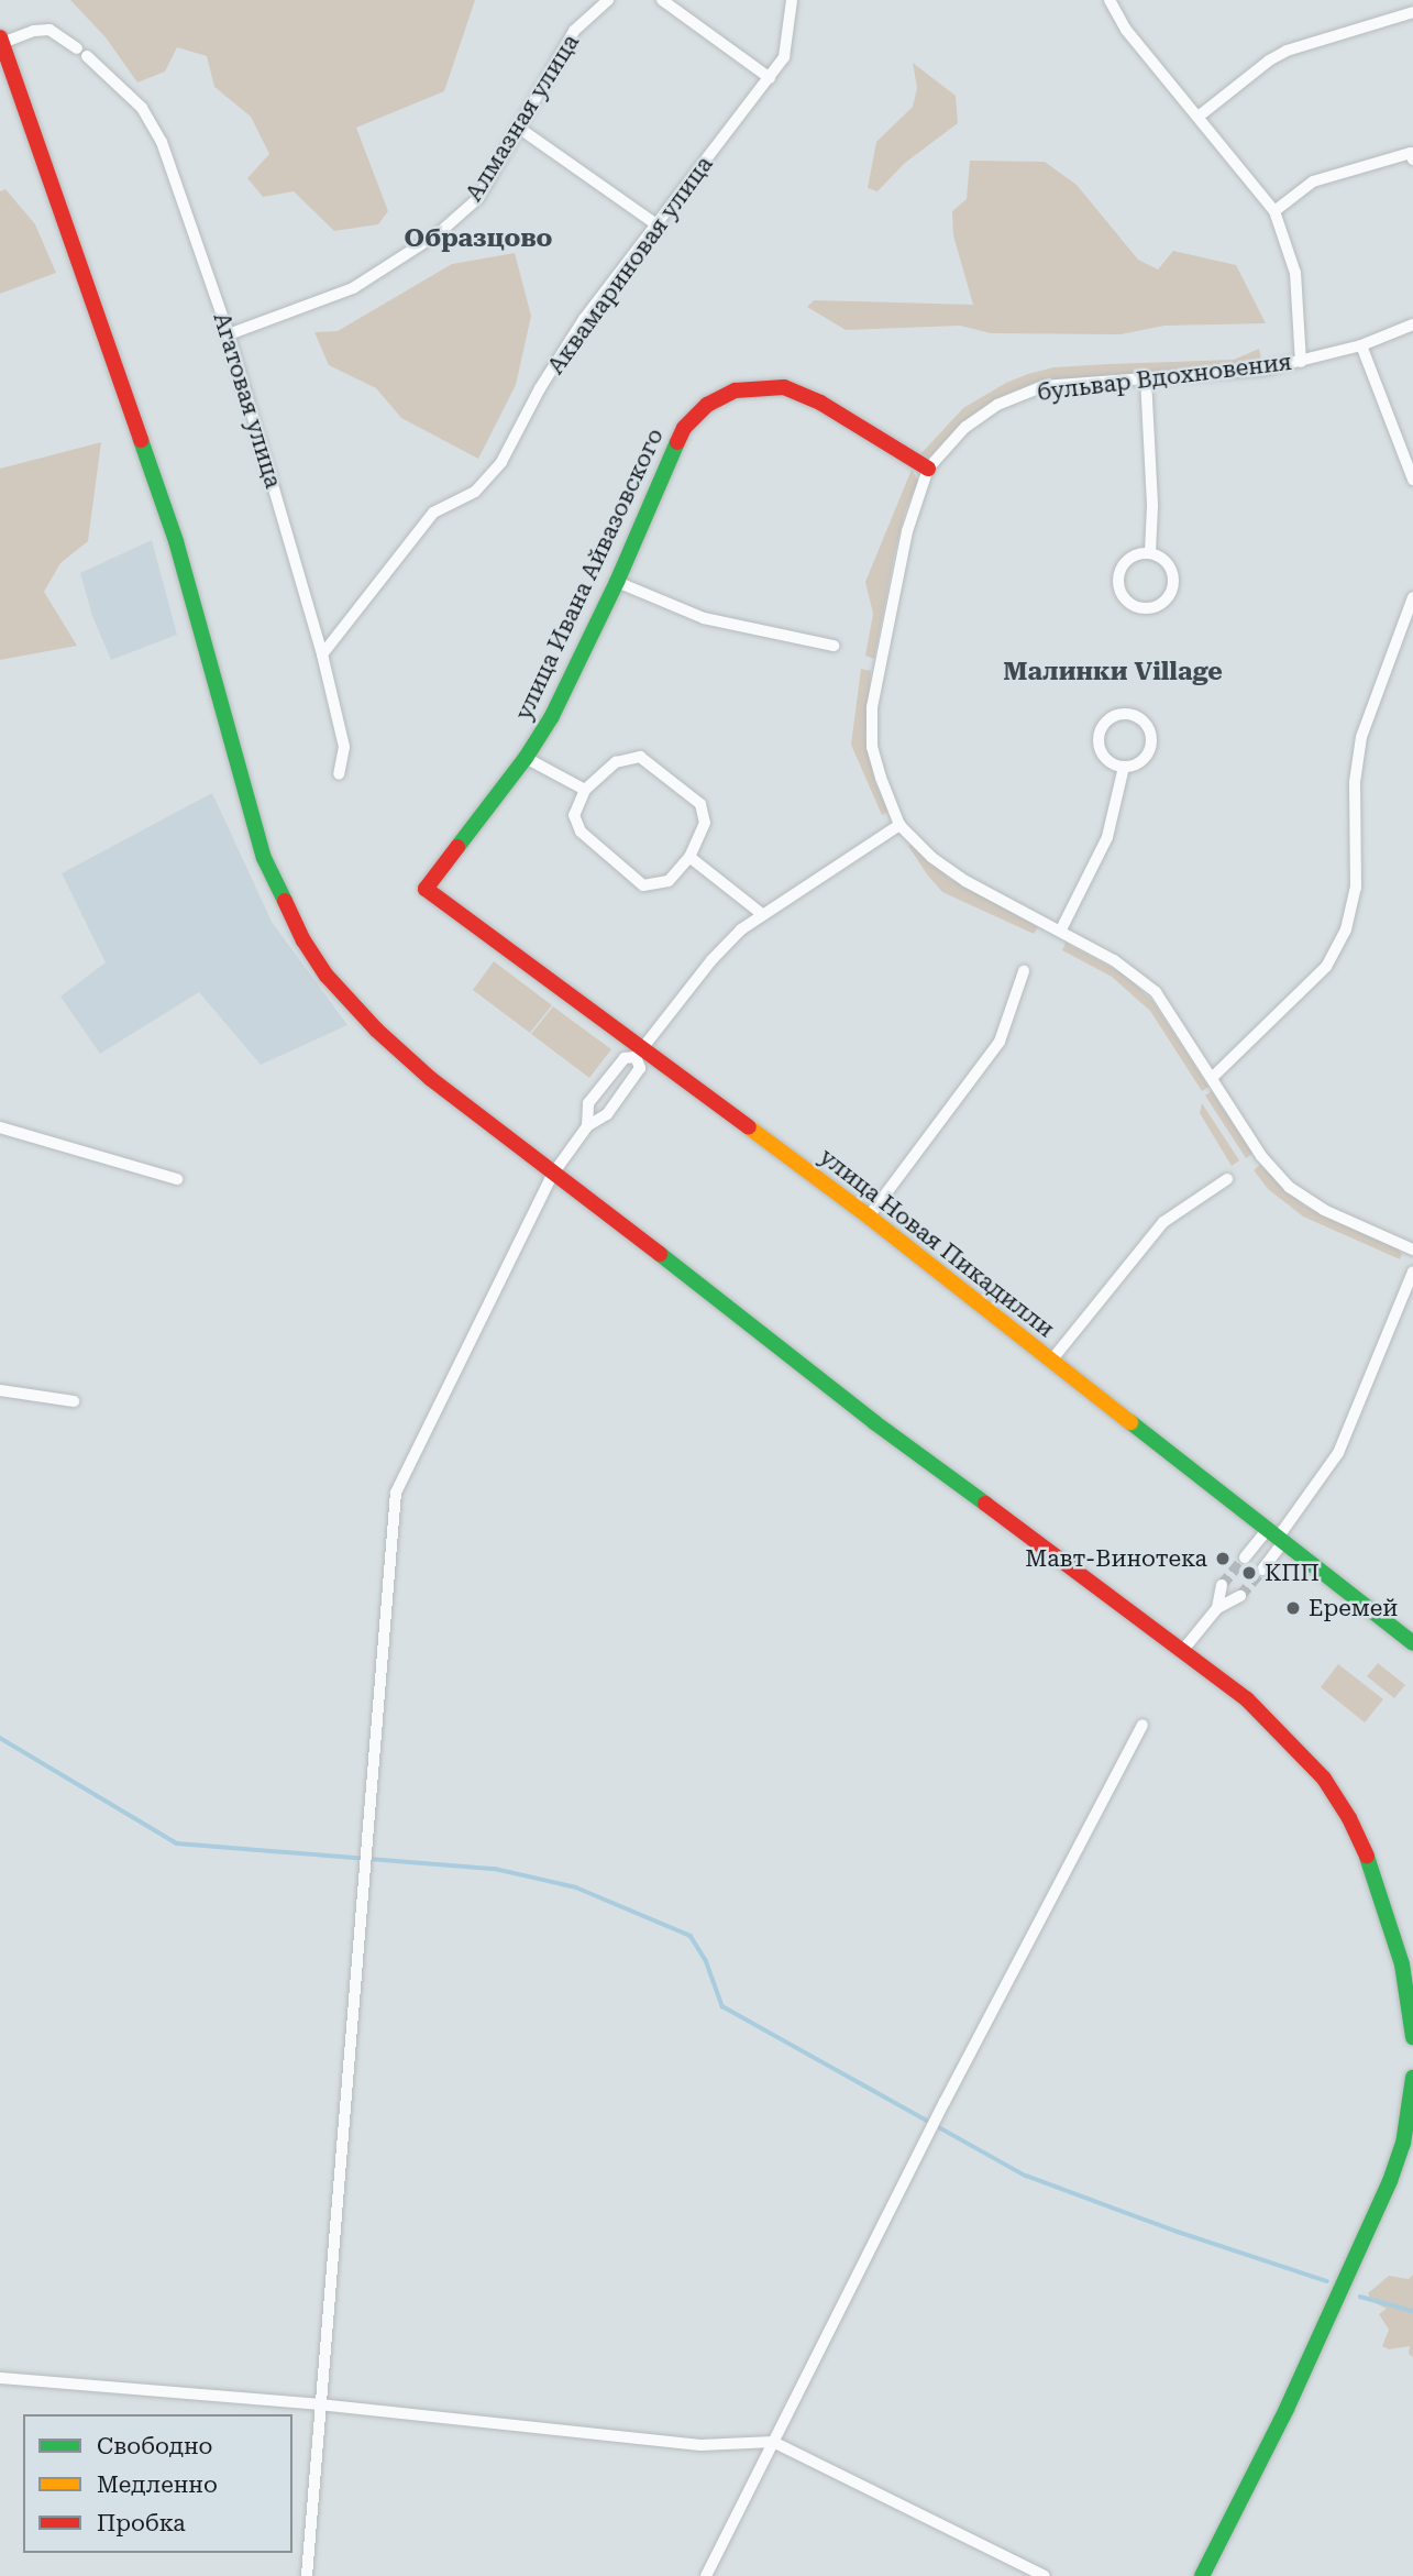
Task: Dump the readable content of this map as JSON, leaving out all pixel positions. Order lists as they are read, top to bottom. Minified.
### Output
{"streets":{"street":["Алмазная улица","Аквамариновая улица","бульвар Вдохновения","Агатовая улица","улица Ивана Айвазовского","улица Новая Пикадилли"]},"crossings":[["Алмазная улица","Агатовая улица"],["Аквамариновая улица","Агатовая улица"],["бульвар Вдохновения","улица Ивана Айвазовского"],["улица Ивана Айвазовского","улица Новая Пикадилли"]],"districts":["Образцово","Малинки Village"],"places":["Мавт-Винотека","КПП","Еремей"],"legend":["Свободно","Медленно","Пробка"]}
